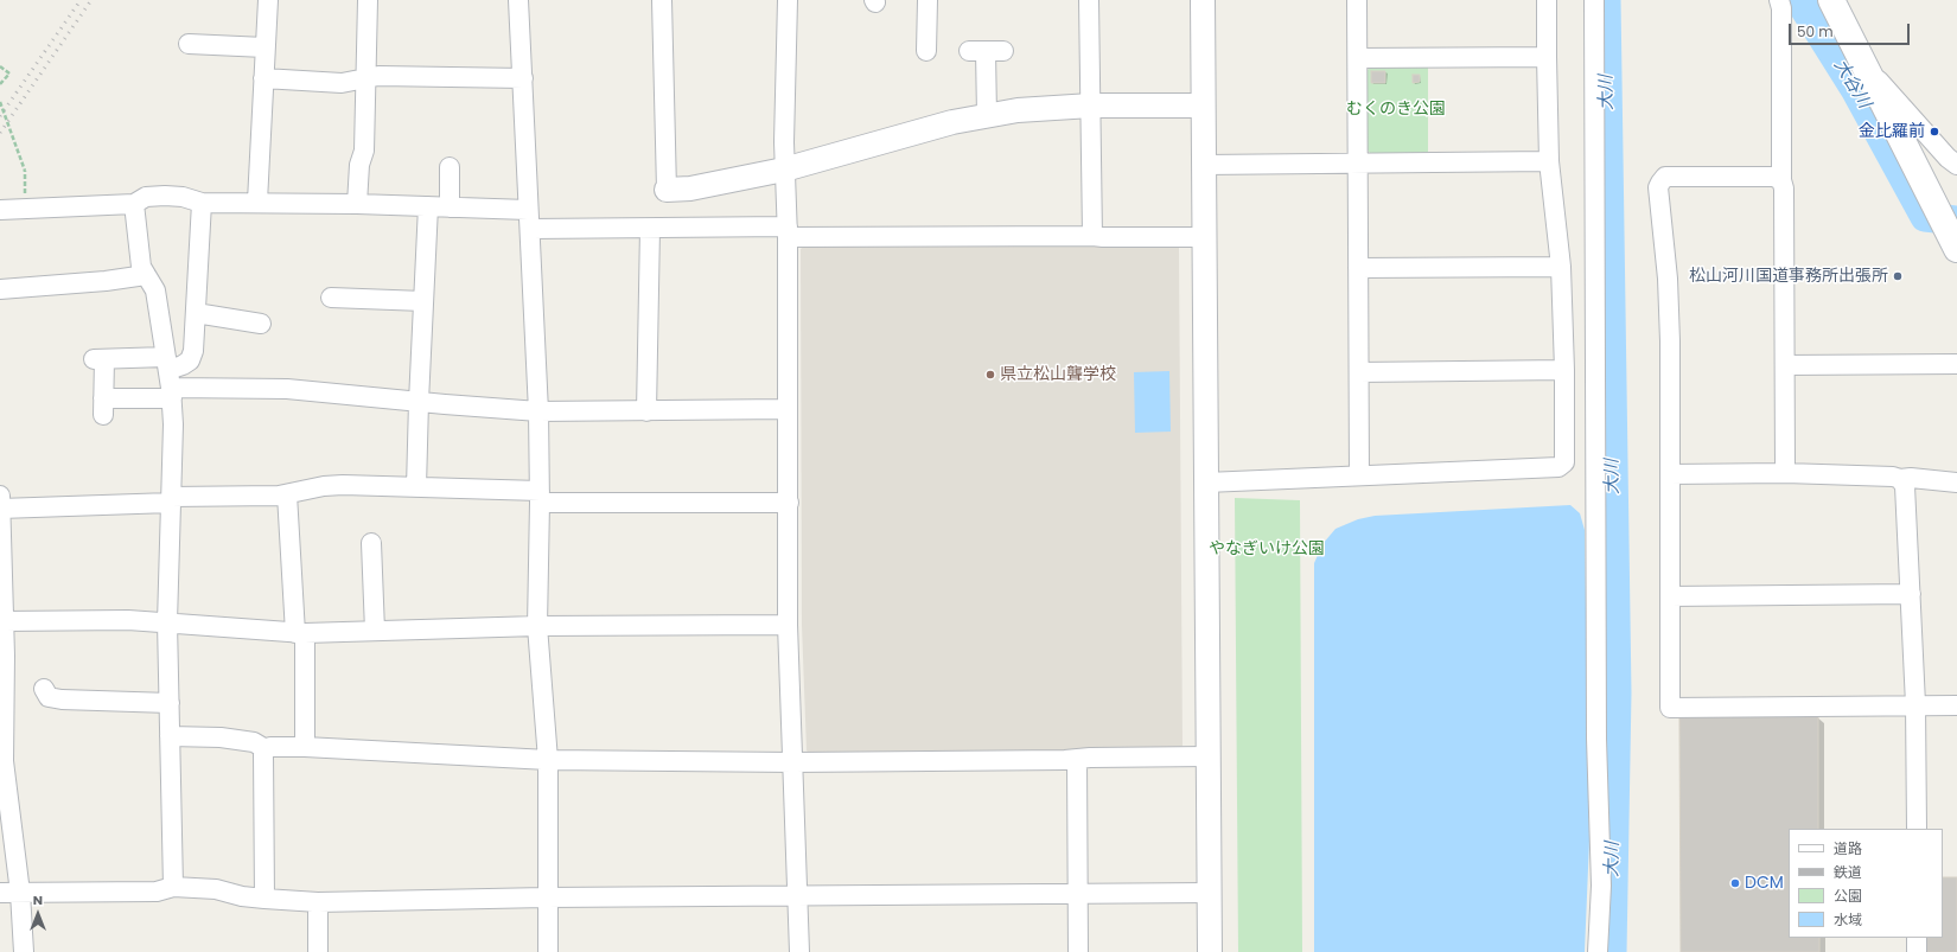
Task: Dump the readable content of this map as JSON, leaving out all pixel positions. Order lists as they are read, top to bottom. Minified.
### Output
{"water":["大谷川","大川"],"parks":["むくのき公園","やなぎいけ公園"],"places":["金比羅前","松山河川国道事務所出張所","県立松山聾学校","DCM"],"legend":["道路","鉄道","公園","水域"],"scale_bar":"50 m","north":"top"}
